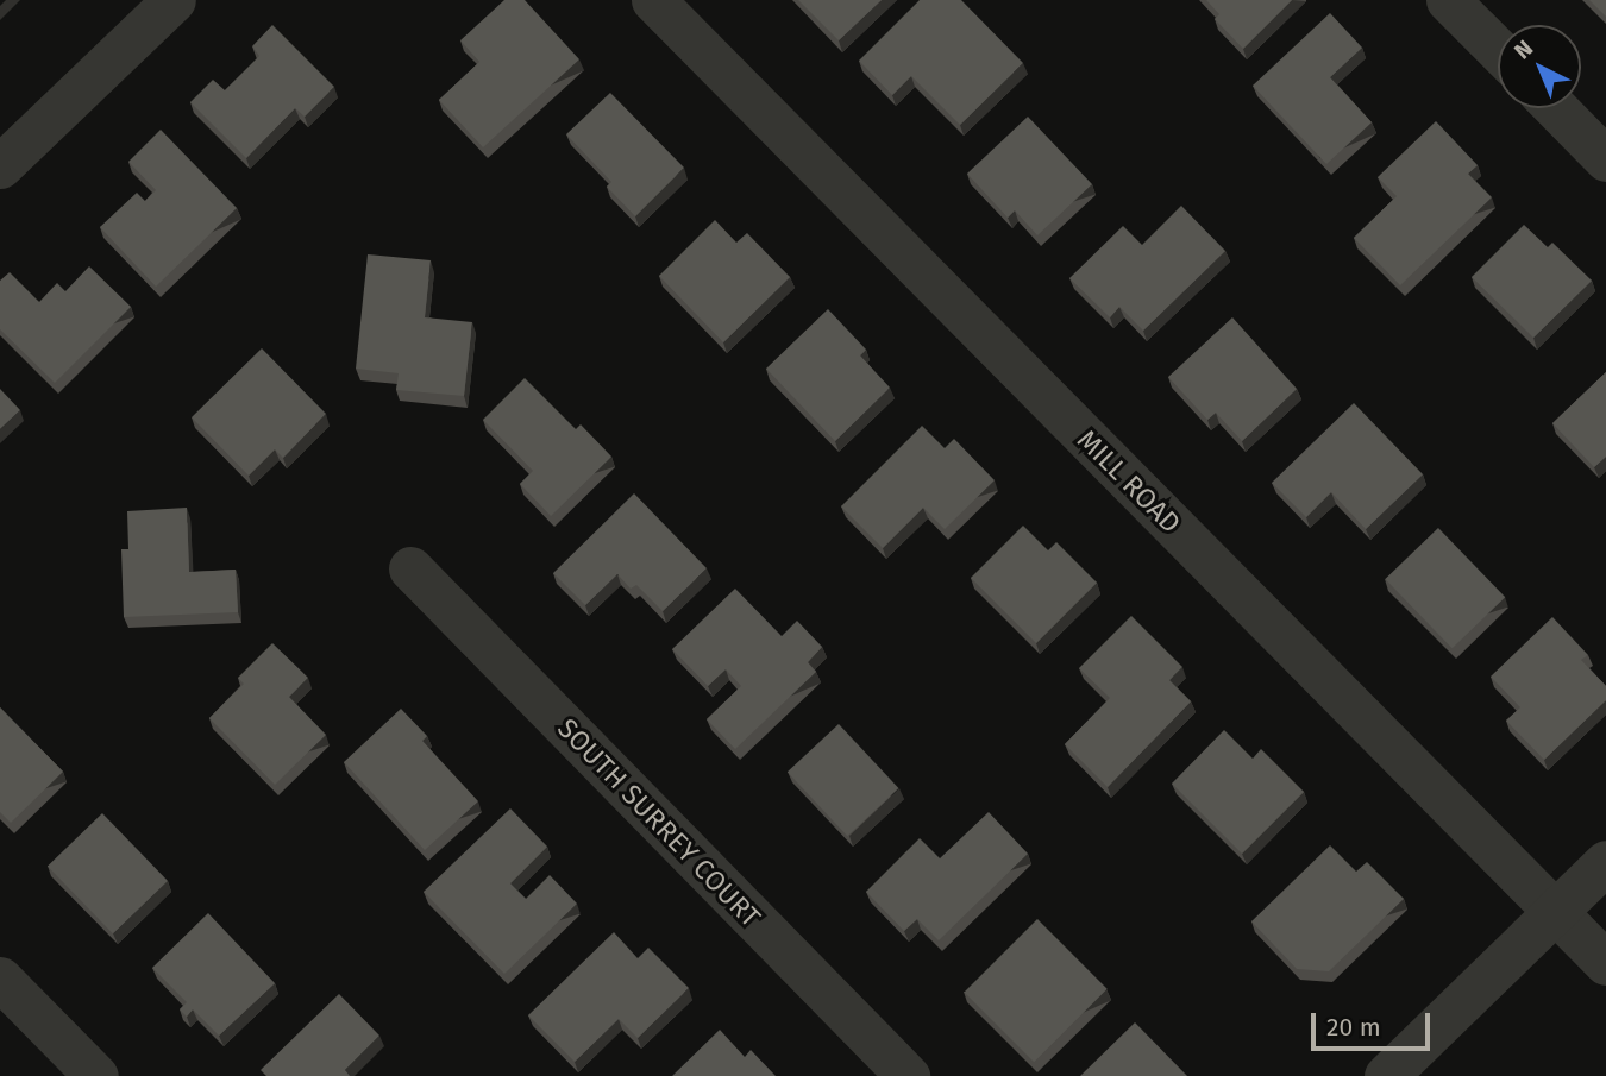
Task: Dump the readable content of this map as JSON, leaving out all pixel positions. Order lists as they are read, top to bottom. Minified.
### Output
{"streets":{"street":["MILL ROAD","SOUTH SURREY COURT"]},"scale_bar":"20 m","north":"top left"}
